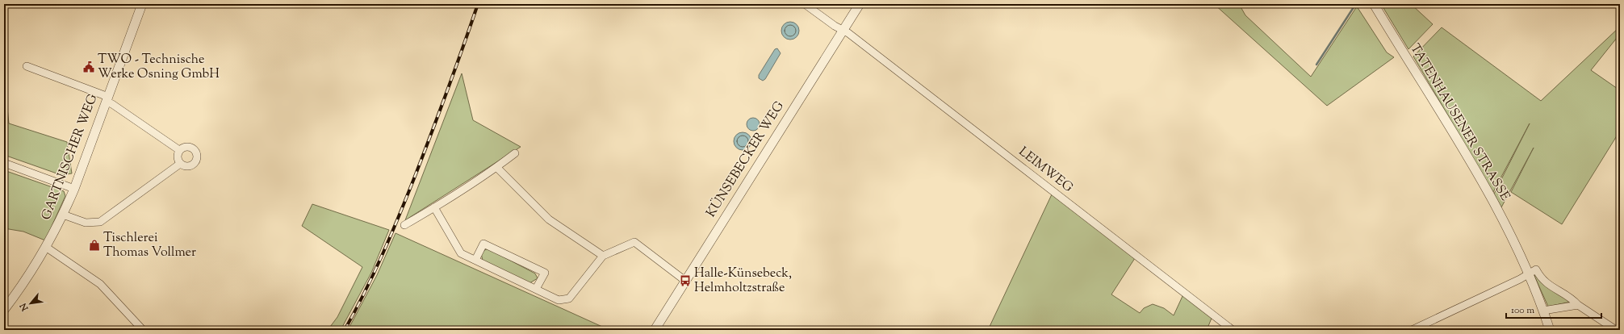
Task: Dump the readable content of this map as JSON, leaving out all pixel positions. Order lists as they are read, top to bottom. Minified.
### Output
{"streets":{"street":["TATENHAUSENER STRASSE","GARTNISCHER WEG","KÜNSEBECKER WEG","LEIMWEG"]},"crossings":[["KÜNSEBECKER WEG","LEIMWEG"]],"places":{"public building":["TWO - Technische Werke Osning GmbH"],"shop":["Tischlerei Thomas Vollmer"],"bus stop":["Halle-Künsebeck, Helmholtzstraße"]},"scale_bar":"100 m","north":"bottom left"}
